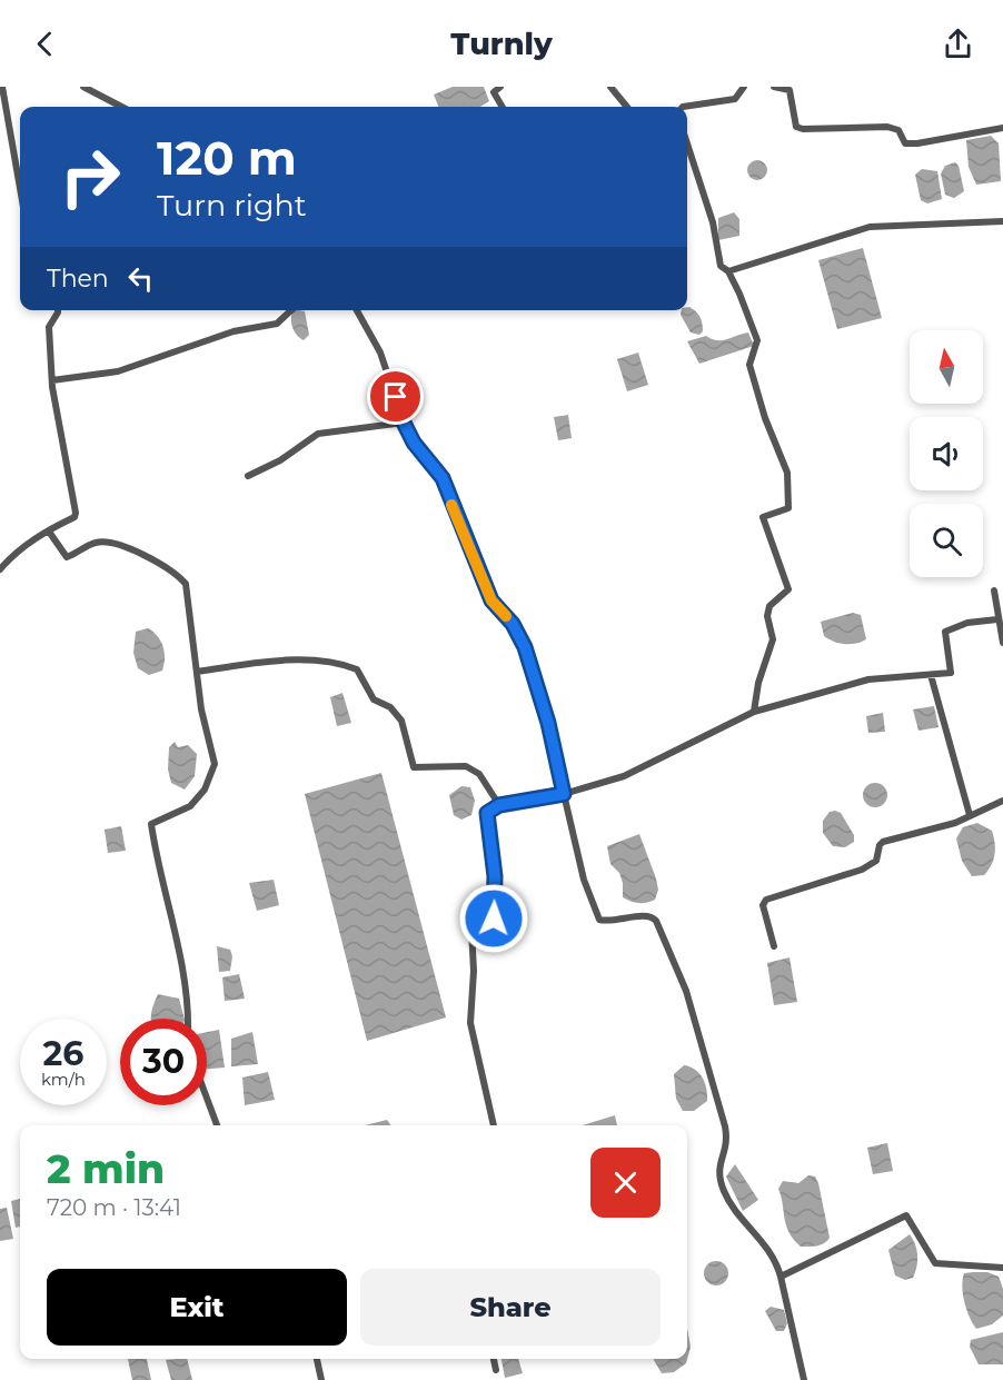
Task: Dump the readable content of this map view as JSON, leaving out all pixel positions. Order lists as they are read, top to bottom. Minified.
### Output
{"north":"top","page":{"header":"Turnly","turn":["120 m","Turn right"],"then":"Then","speed":"26 km/h","limit":"30","heading":["2 min","720 m · 13:41"],"buttons":["Exit","Share"]}}
